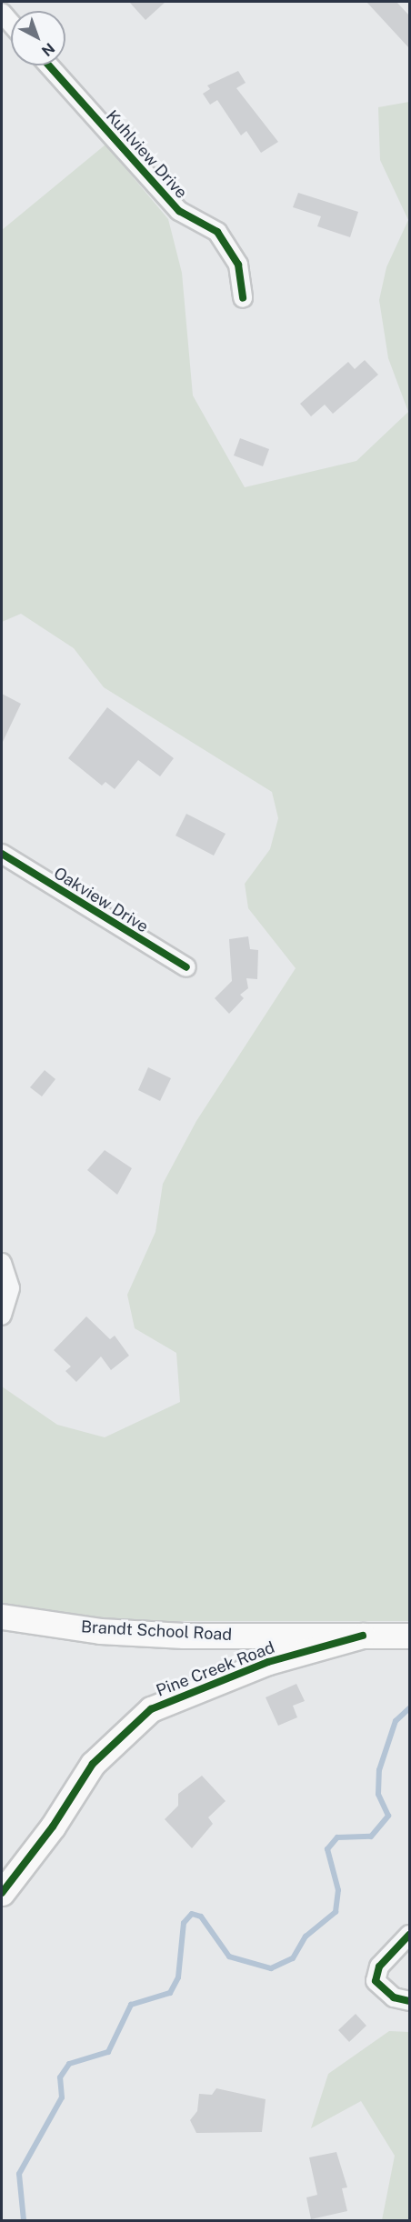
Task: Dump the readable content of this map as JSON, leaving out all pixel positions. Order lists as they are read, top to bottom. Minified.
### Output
{"streets":{"street":["Kuhlview Drive","Oakview Drive","Brandt School Road","Pine Creek Road"]},"crossings":[["Brandt School Road","Pine Creek Road"]],"north":"bottom right"}
